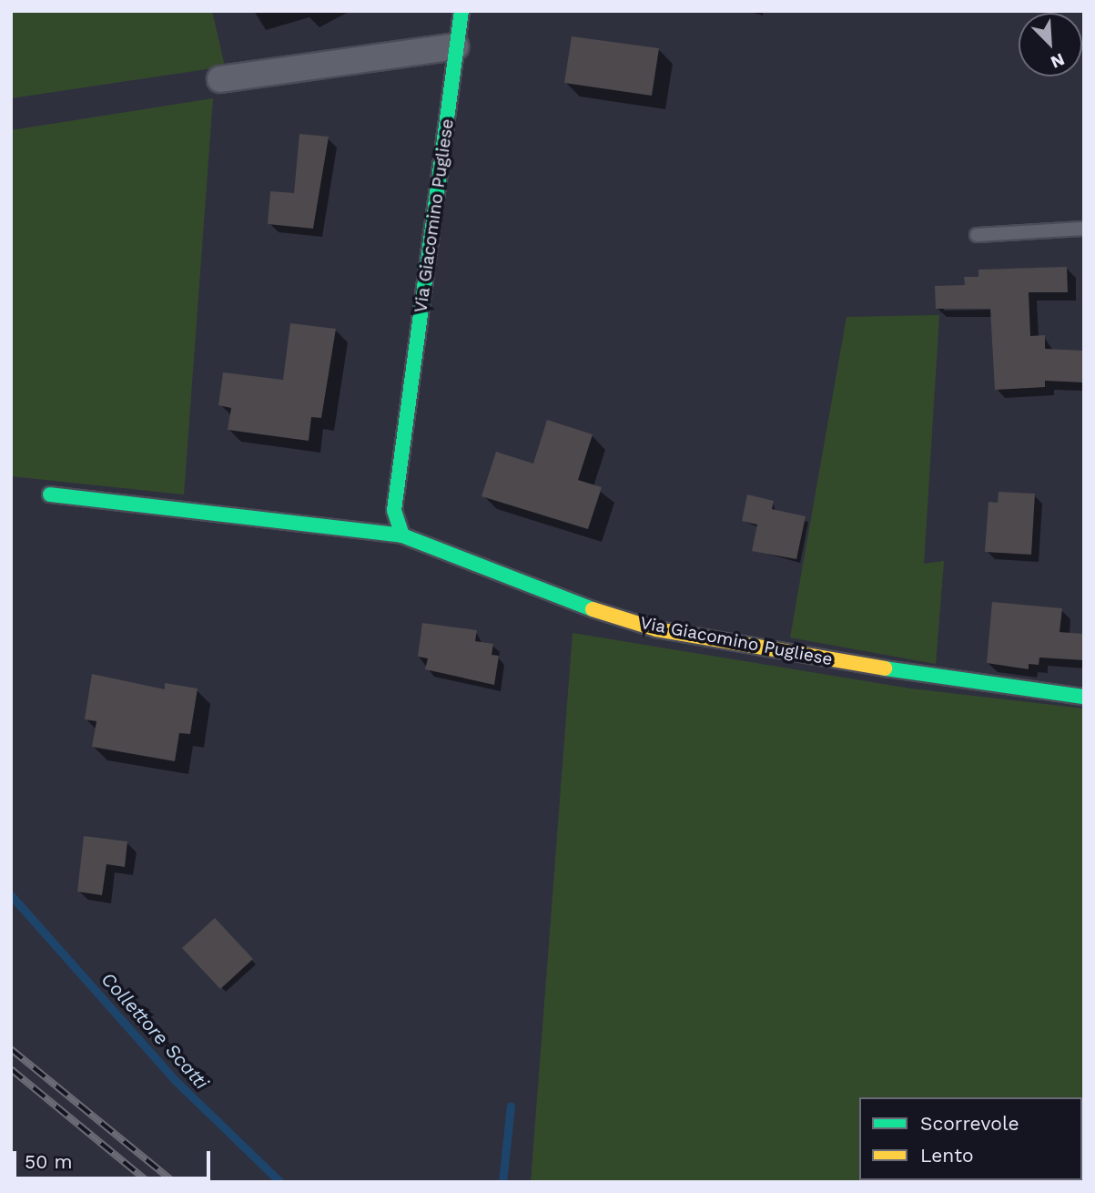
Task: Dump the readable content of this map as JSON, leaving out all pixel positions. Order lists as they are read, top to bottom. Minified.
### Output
{"streets":{"street":["Via Giacomino Pugliese"]},"water":["Collettore Scatti"],"legend":["Scorrevole","Lento"],"scale_bar":"50 m","north":"bottom right"}
